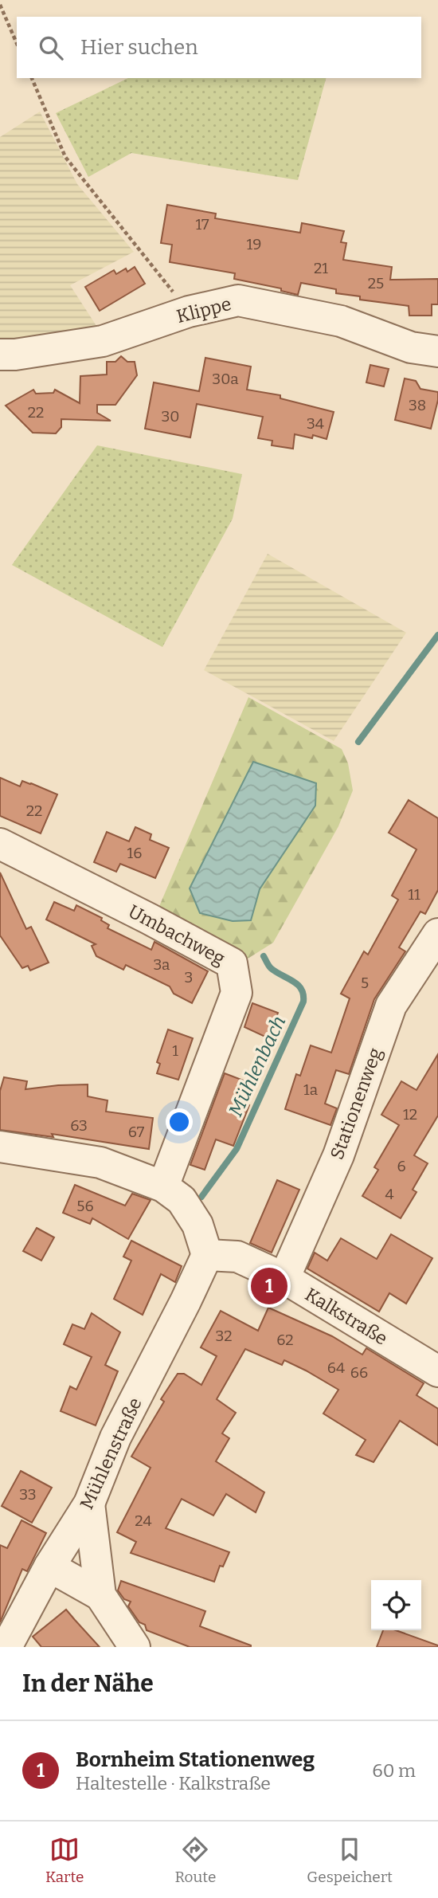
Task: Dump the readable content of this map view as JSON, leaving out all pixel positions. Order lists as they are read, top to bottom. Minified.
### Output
{"streets":{"street":["Klippe","Umbachweg","Stationenweg","Kalkstraße","Mühlenstraße"]},"crossings":[["Stationenweg","Kalkstraße"],["Kalkstraße","Mühlenstraße"]],"water":["Mühlenbach"],"house_numbers":["17","19","21","25","30a","38","22","30","34","22","16","11","3a","3","5","1","1a","12","63","67","6","4","56","32","62","64","66","33","24"],"page":{"search":"Hier suchen","pins":"1","heading":"In der Nähe","list":[{"mark":"1","name":"Bornheim Stationenweg","note":"Haltestelle · Kalkstraße","value":"60 m"}],"nav":["Karte","Route","Gespeichert"]}}
